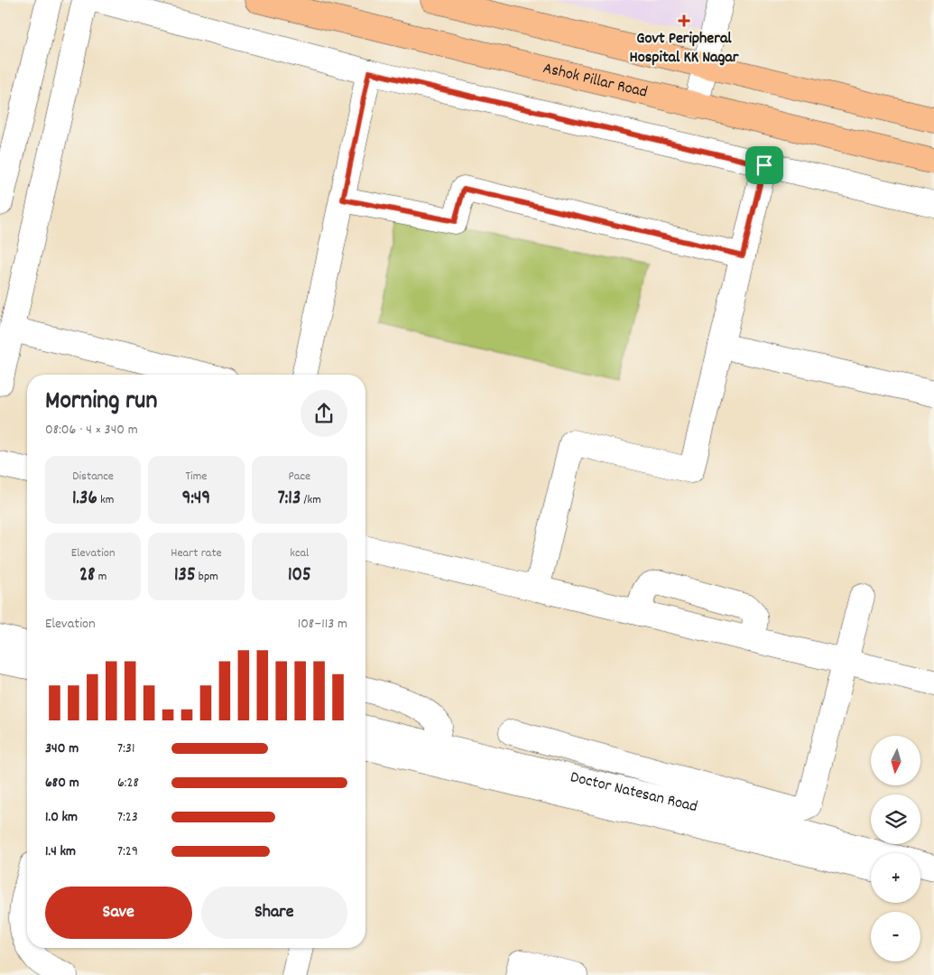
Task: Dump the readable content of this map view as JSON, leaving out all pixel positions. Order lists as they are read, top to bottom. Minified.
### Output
{"streets":{"main road":["Ashok Pillar Road"],"street":["Doctor Natesan Road"]},"places":{"health":["Govt Peripheral Hospital KK Nagar"]},"north":"bottom","page":{"heading":["Morning run","08:06 · 4 × 340 m"],"stats":[["Distance","1.36 km"],["Time","9:49"],["Pace","7:13 /km"],["Elevation","28 m"],["Heart rate","135 bpm"],["kcal","105"]],"chart":["Elevation","108–113 m"],"list":[{"name":"340 m","note":"7:31"},{"name":"680 m","note":"6:28"},{"name":"1.0 km","note":"7:23"},{"name":"1.4 km","note":"7:29"}],"map_buttons":["+","−"],"buttons":["Save","Share"]}}
